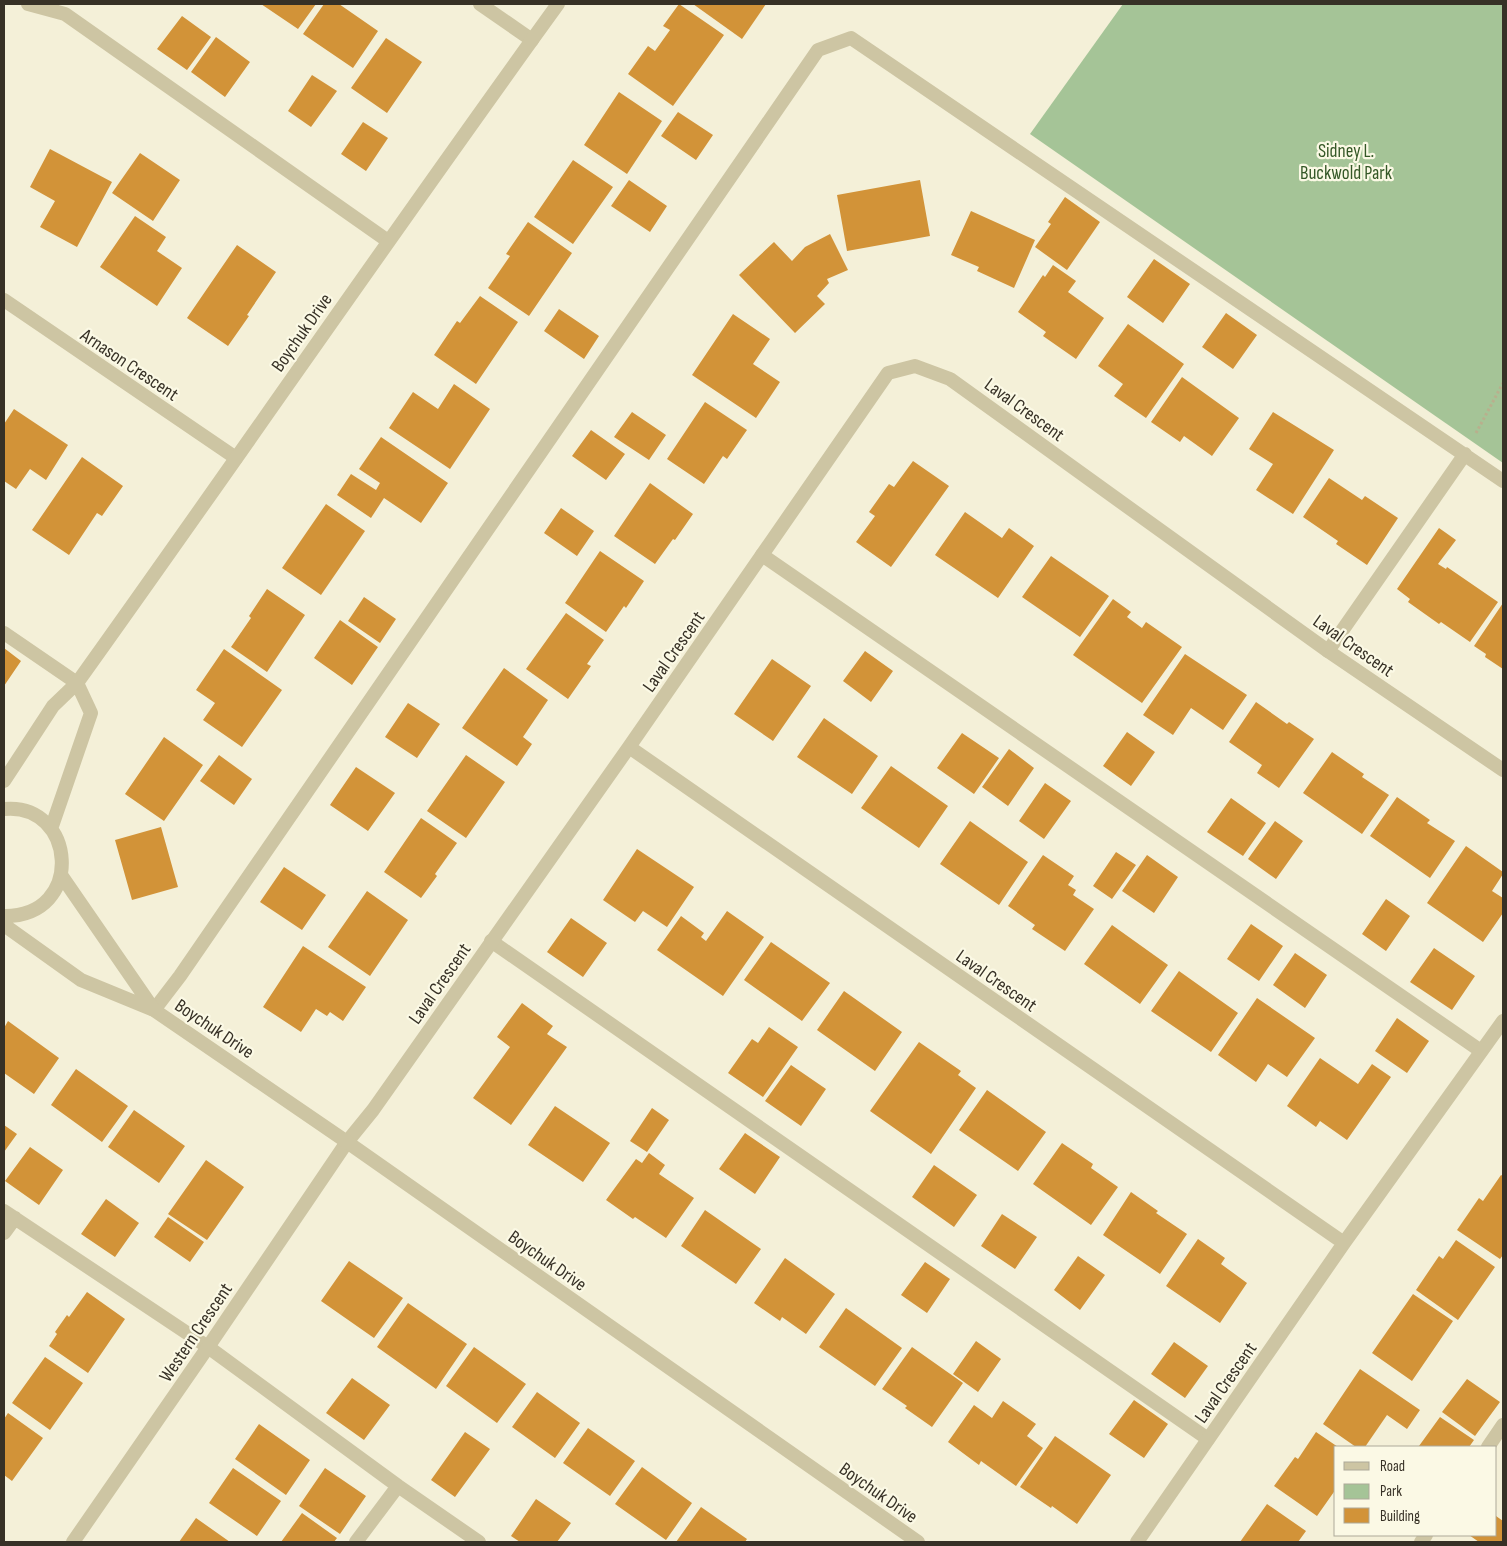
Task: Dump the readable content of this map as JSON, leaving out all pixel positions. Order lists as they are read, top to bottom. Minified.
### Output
{"streets":{"street":["Boychuk Drive","Arnason Crescent","Laval Crescent","Western Crescent"]},"crossings":[["Boychuk Drive","Arnason Crescent"],["Boychuk Drive","Laval Crescent"],["Boychuk Drive","Western Crescent"],["Laval Crescent","Western Crescent"]],"parks":["Sidney L. Buckwold Park"],"legend":["Road","Park","Building"]}
